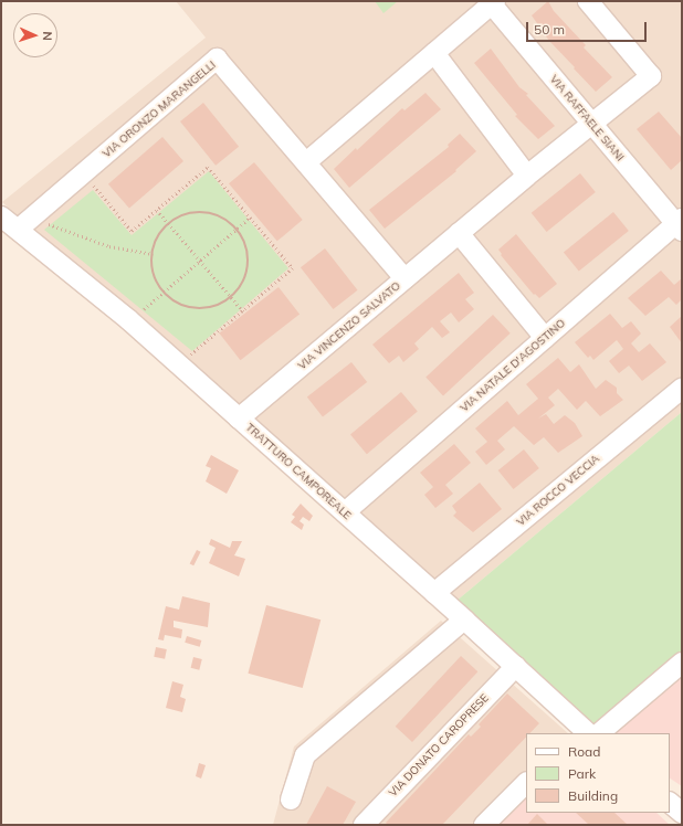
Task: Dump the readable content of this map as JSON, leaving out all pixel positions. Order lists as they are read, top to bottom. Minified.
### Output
{"streets":{"street":["VIA ORONZO MARANGELLI","VIA RAFFAELE SIANI","VIA VINCENZO SALVATO","VIA NATALE D'AGOSTINO","TRATTURO CAMPOREALE","VIA ROCCO VECCIA","VIA DONATO CAROPRESE"]},"crossings":[["VIA ORONZO MARANGELLI","VIA VINCENZO SALVATO"],["VIA ORONZO MARANGELLI","TRATTURO CAMPOREALE"],["VIA RAFFAELE SIANI","VIA VINCENZO SALVATO"],["VIA RAFFAELE SIANI","VIA NATALE D'AGOSTINO"],["VIA VINCENZO SALVATO","TRATTURO CAMPOREALE"],["VIA NATALE D'AGOSTINO","TRATTURO CAMPOREALE"],["TRATTURO CAMPOREALE","VIA ROCCO VECCIA"],["TRATTURO CAMPOREALE","VIA DONATO CAROPRESE"]],"legend":["Road","Park","Building"],"scale_bar":"50 m","north":"right"}
